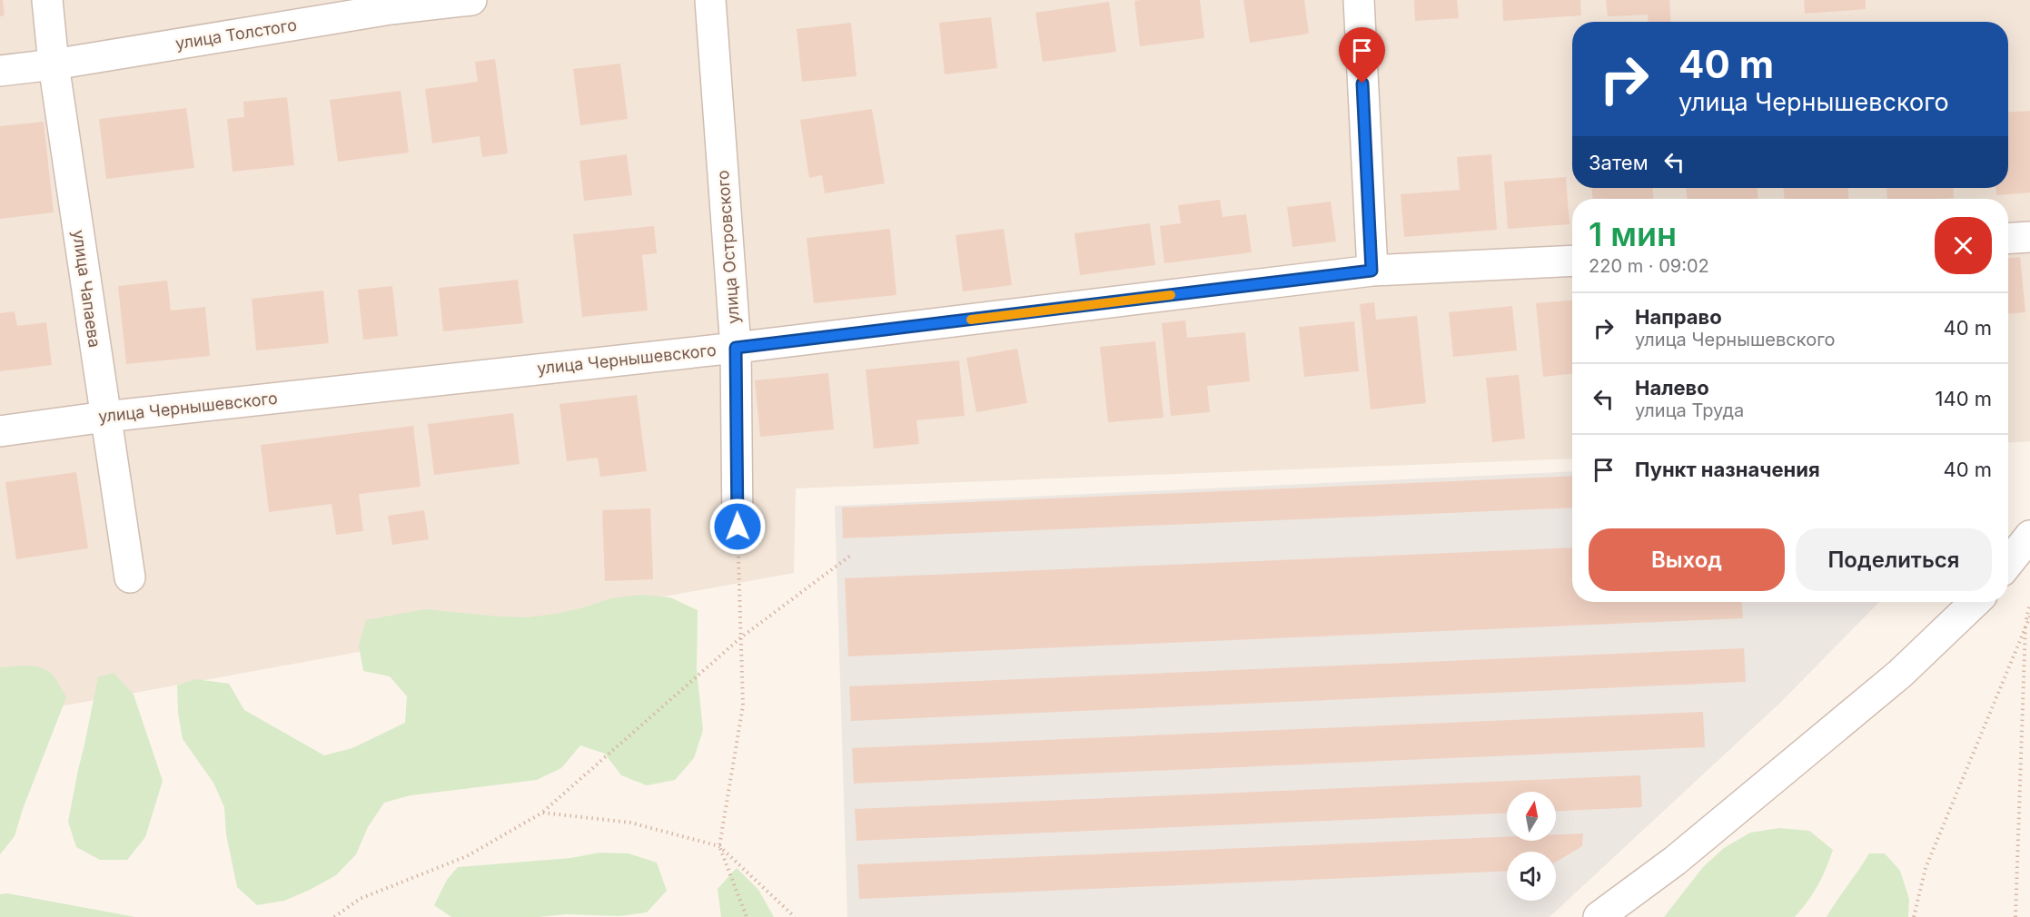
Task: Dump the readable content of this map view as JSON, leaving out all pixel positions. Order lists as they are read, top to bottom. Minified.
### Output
{"streets":{"street":["улица Толстого","улица Островского","улица Чапаева","улица Чернышевского"]},"crossings":[["улица Толстого","улица Чапаева"],["улица Островского","улица Чернышевского"],["улица Чапаева","улица Чернышевского"]],"north":"top","page":{"turn":["40 m","улица Чернышевского"],"then":"Затем","heading":["1 мин","220 m · 09:02"],"list":[{"name":"Направо","note":"улица Чернышевского","value":"40 m"},{"name":"Налево","note":"улица Труда","value":"140 m"},{"name":"Пункт назначения","value":"40 m"}],"buttons":["Выход","Поделиться"]}}
